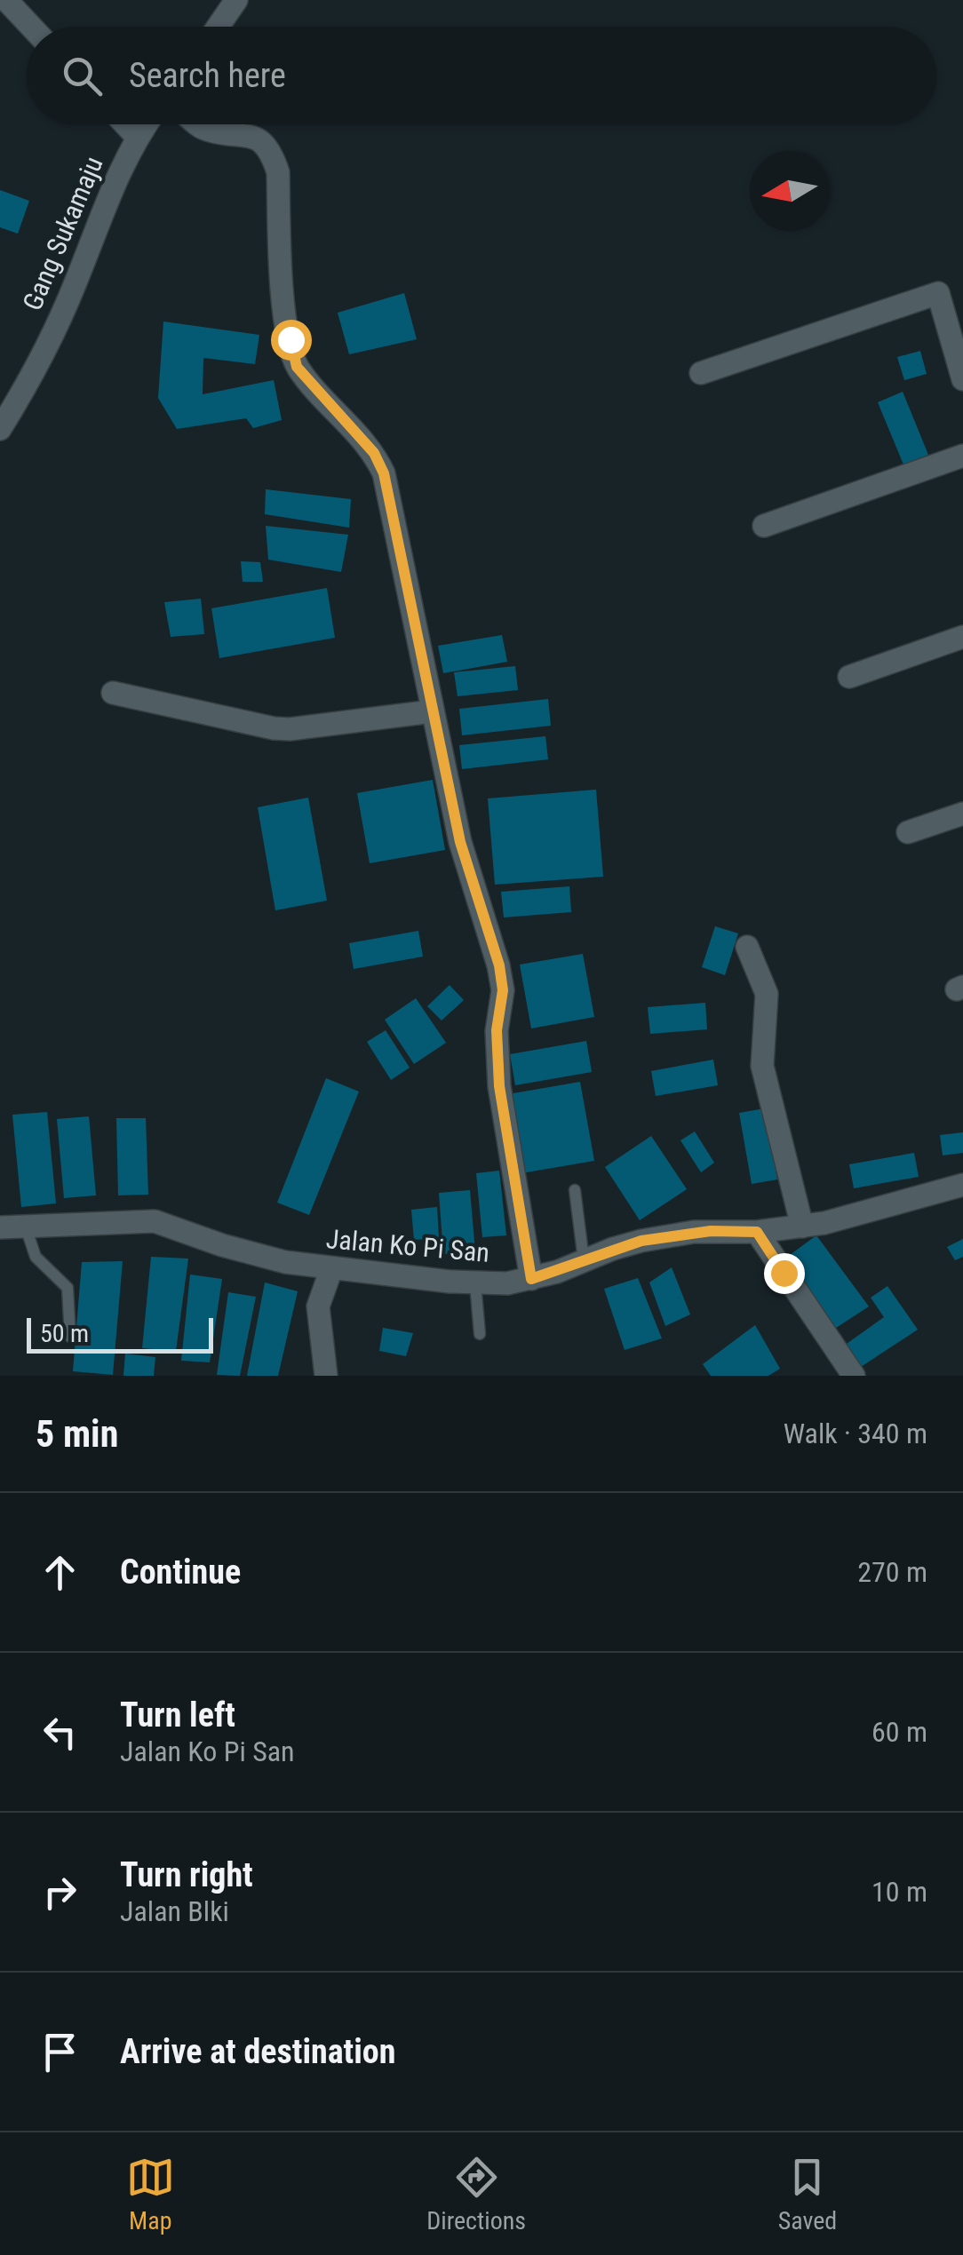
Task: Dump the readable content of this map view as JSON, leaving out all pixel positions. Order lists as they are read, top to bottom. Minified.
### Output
{"streets":{"street":["Gang Sukamaju","Jalan Ko Pi San"]},"scale_bar":"50 m","north":"left","page":{"search":"Search here","scale":"50 m","heading":["5 min","Walk · 340 m"],"list":[["Continue","270 m"],["Turn left","Jalan Ko Pi San","60 m"],["Turn right","Jalan Blki","10 m"],"Arrive at destination"],"nav":["Map","Directions","Saved"]}}
